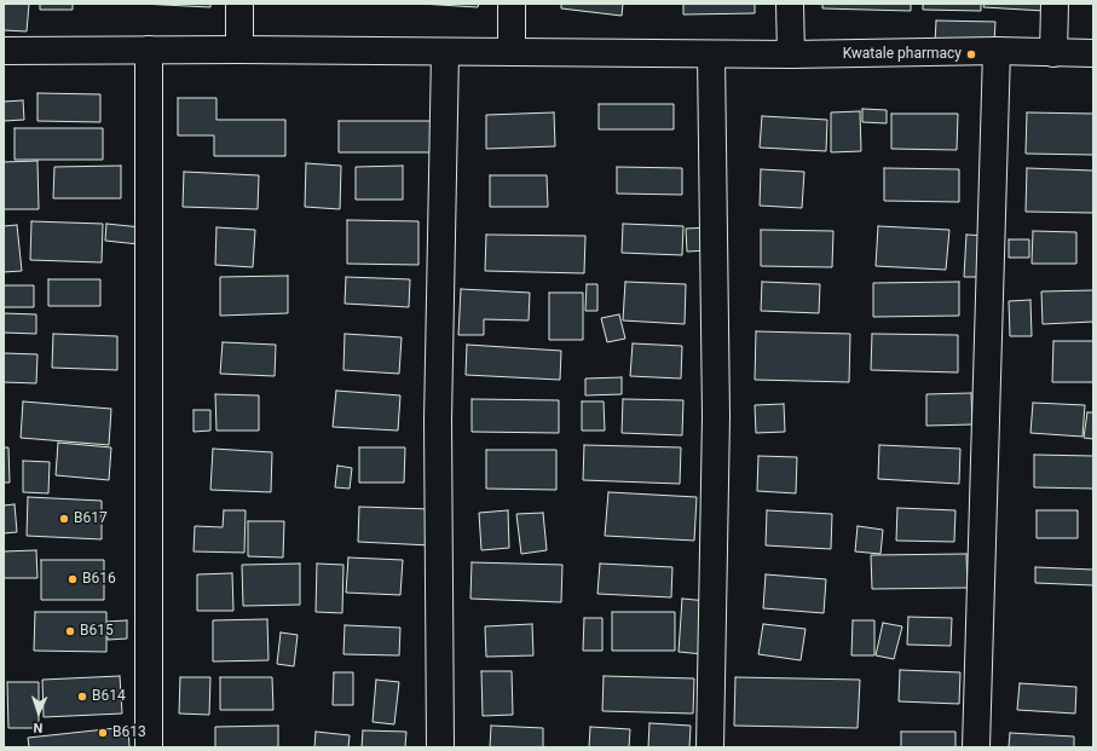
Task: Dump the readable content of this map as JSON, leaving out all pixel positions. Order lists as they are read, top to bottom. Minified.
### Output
{"places":["Kwatale pharmacy","B617","B616","B615","B614","B613"],"north":"bottom"}
